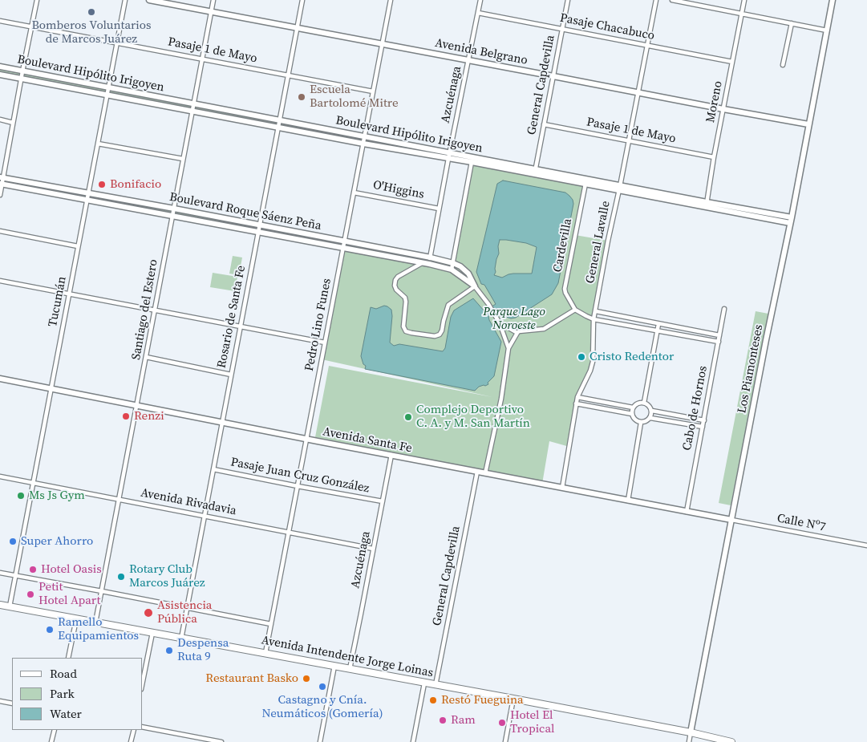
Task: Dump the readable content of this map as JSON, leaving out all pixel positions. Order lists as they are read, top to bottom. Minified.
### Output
{"streets":{"main road":["Avenida Intendente Jorge Loinas"],"street":["Pasaje Chacabuco","Pasaje 1 de Mayo","Avenida Belgrano","Boulevard Hipólito Irigoyen","General Capdevilla","Azcuénaga","Moreno","O'Higgins","Boulevard Roque Sáenz Peña","General Lavalle","Cardevilla","Tucumán","Santiago del Estero","Rosario de Santa Fe","Pedro Lino Funes","Los Piamonteses","Cabo de Hornos","Avenida Santa Fe","Pasaje Juan Cruz González","Avenida Rivadavia","Calle Nº7"]},"crossings":[["Pasaje Chacabuco","General Capdevilla"],["Pasaje Chacabuco","Azcuénaga"],["Pasaje Chacabuco","Moreno"],["Pasaje Chacabuco","General Lavalle"],["Pasaje 1 de Mayo","General Capdevilla"],["Pasaje 1 de Mayo","Moreno"],["Pasaje 1 de Mayo","General Lavalle"],["Pasaje 1 de Mayo","Tucumán"],["Pasaje 1 de Mayo","Santiago del Estero"],["Pasaje 1 de Mayo","Rosario de Santa Fe"],["Pasaje 1 de Mayo","Pedro Lino Funes"],["Avenida Belgrano","General Capdevilla"],["Avenida Belgrano","Azcuénaga"],["Avenida Belgrano","Moreno"],["Avenida Belgrano","General Lavalle"],["Avenida Belgrano","Santiago del Estero"],["Avenida Belgrano","Rosario de Santa Fe"],["Avenida Belgrano","Pedro Lino Funes"],["Avenida Belgrano","Los Piamonteses"],["Boulevard Hipólito Irigoyen","General Capdevilla"],["Boulevard Hipólito Irigoyen","Azcuénaga"],["Boulevard Hipólito Irigoyen","Moreno"],["Boulevard Hipólito Irigoyen","General Lavalle"],["Boulevard Hipólito Irigoyen","Cardevilla"],["Boulevard Hipólito Irigoyen","Tucumán"],["Boulevard Hipólito Irigoyen","Santiago del Estero"],["Boulevard Hipólito Irigoyen","Rosario de Santa Fe"],["Boulevard Hipólito Irigoyen","Pedro Lino Funes"],["Boulevard Hipólito Irigoyen","Los Piamonteses"],["General Capdevilla","Avenida Santa Fe"],["General Capdevilla","Avenida Intendente Jorge Loinas"],["Azcuénaga","O'Higgins"],["Azcuénaga","Boulevard Roque Sáenz Peña"],["Azcuénaga","Avenida Santa Fe"],["Azcuénaga","Pasaje Juan Cruz González"],["Azcuénaga","Avenida Rivadavia"],["Azcuénaga","Avenida Intendente Jorge Loinas"],["O'Higgins","Pedro Lino Funes"],["Boulevard Roque Sáenz Peña","Tucumán"],["Boulevard Roque Sáenz Peña","Santiago del Estero"],["Boulevard Roque Sáenz Peña","Rosario de Santa Fe"],["Boulevard Roque Sáenz Peña","Pedro Lino Funes"],["General Lavalle","Avenida Santa Fe"],["Tucumán","Avenida Santa Fe"],["Tucumán","Avenida Rivadavia"],["Tucumán","Avenida Intendente Jorge Loinas"],["Santiago del Estero","Avenida Santa Fe"],["Santiago del Estero","Avenida Rivadavia"],["Santiago del Estero","Avenida Intendente Jorge Loinas"],["Rosario de Santa Fe","Avenida Santa Fe"],["Rosario de Santa Fe","Pasaje Juan Cruz González"],["Rosario de Santa Fe","Avenida Rivadavia"],["Rosario de Santa Fe","Avenida Intendente Jorge Loinas"],["Pedro Lino Funes","Avenida Santa Fe"],["Pedro Lino Funes","Pasaje Juan Cruz González"],["Pedro Lino Funes","Avenida Rivadavia"],["Pedro Lino Funes","Avenida Intendente Jorge Loinas"],["Los Piamonteses","Avenida Santa Fe"],["Los Piamonteses","Calle Nº7"],["Los Piamonteses","Avenida Intendente Jorge Loinas"],["Cabo de Hornos","Avenida Santa Fe"],["Avenida Santa Fe","Calle Nº7"]],"parks":["Parque Lago Noroeste"],"places":["Bomberos Voluntarios de Marcos Juárez","Escuela Bartolomé Mitre","Bonifacio","Cristo Redentor","Renzi","Complejo Deportivo C. A. y M. San Martín","Ms Js Gym","Super Ahorro","Hotel Oasis","Rotary Club Marcos Juárez","Petit Hotel Apart","Asistencia Pública","Ramello Equipamientos","Despensa Ruta 9","Restaurant Basko","Castagno y Cnía. Neumáticos (Gomería)","Restó Fueguina","Ram","Hotel El Tropical"],"legend":["Road","Park","Water"]}
